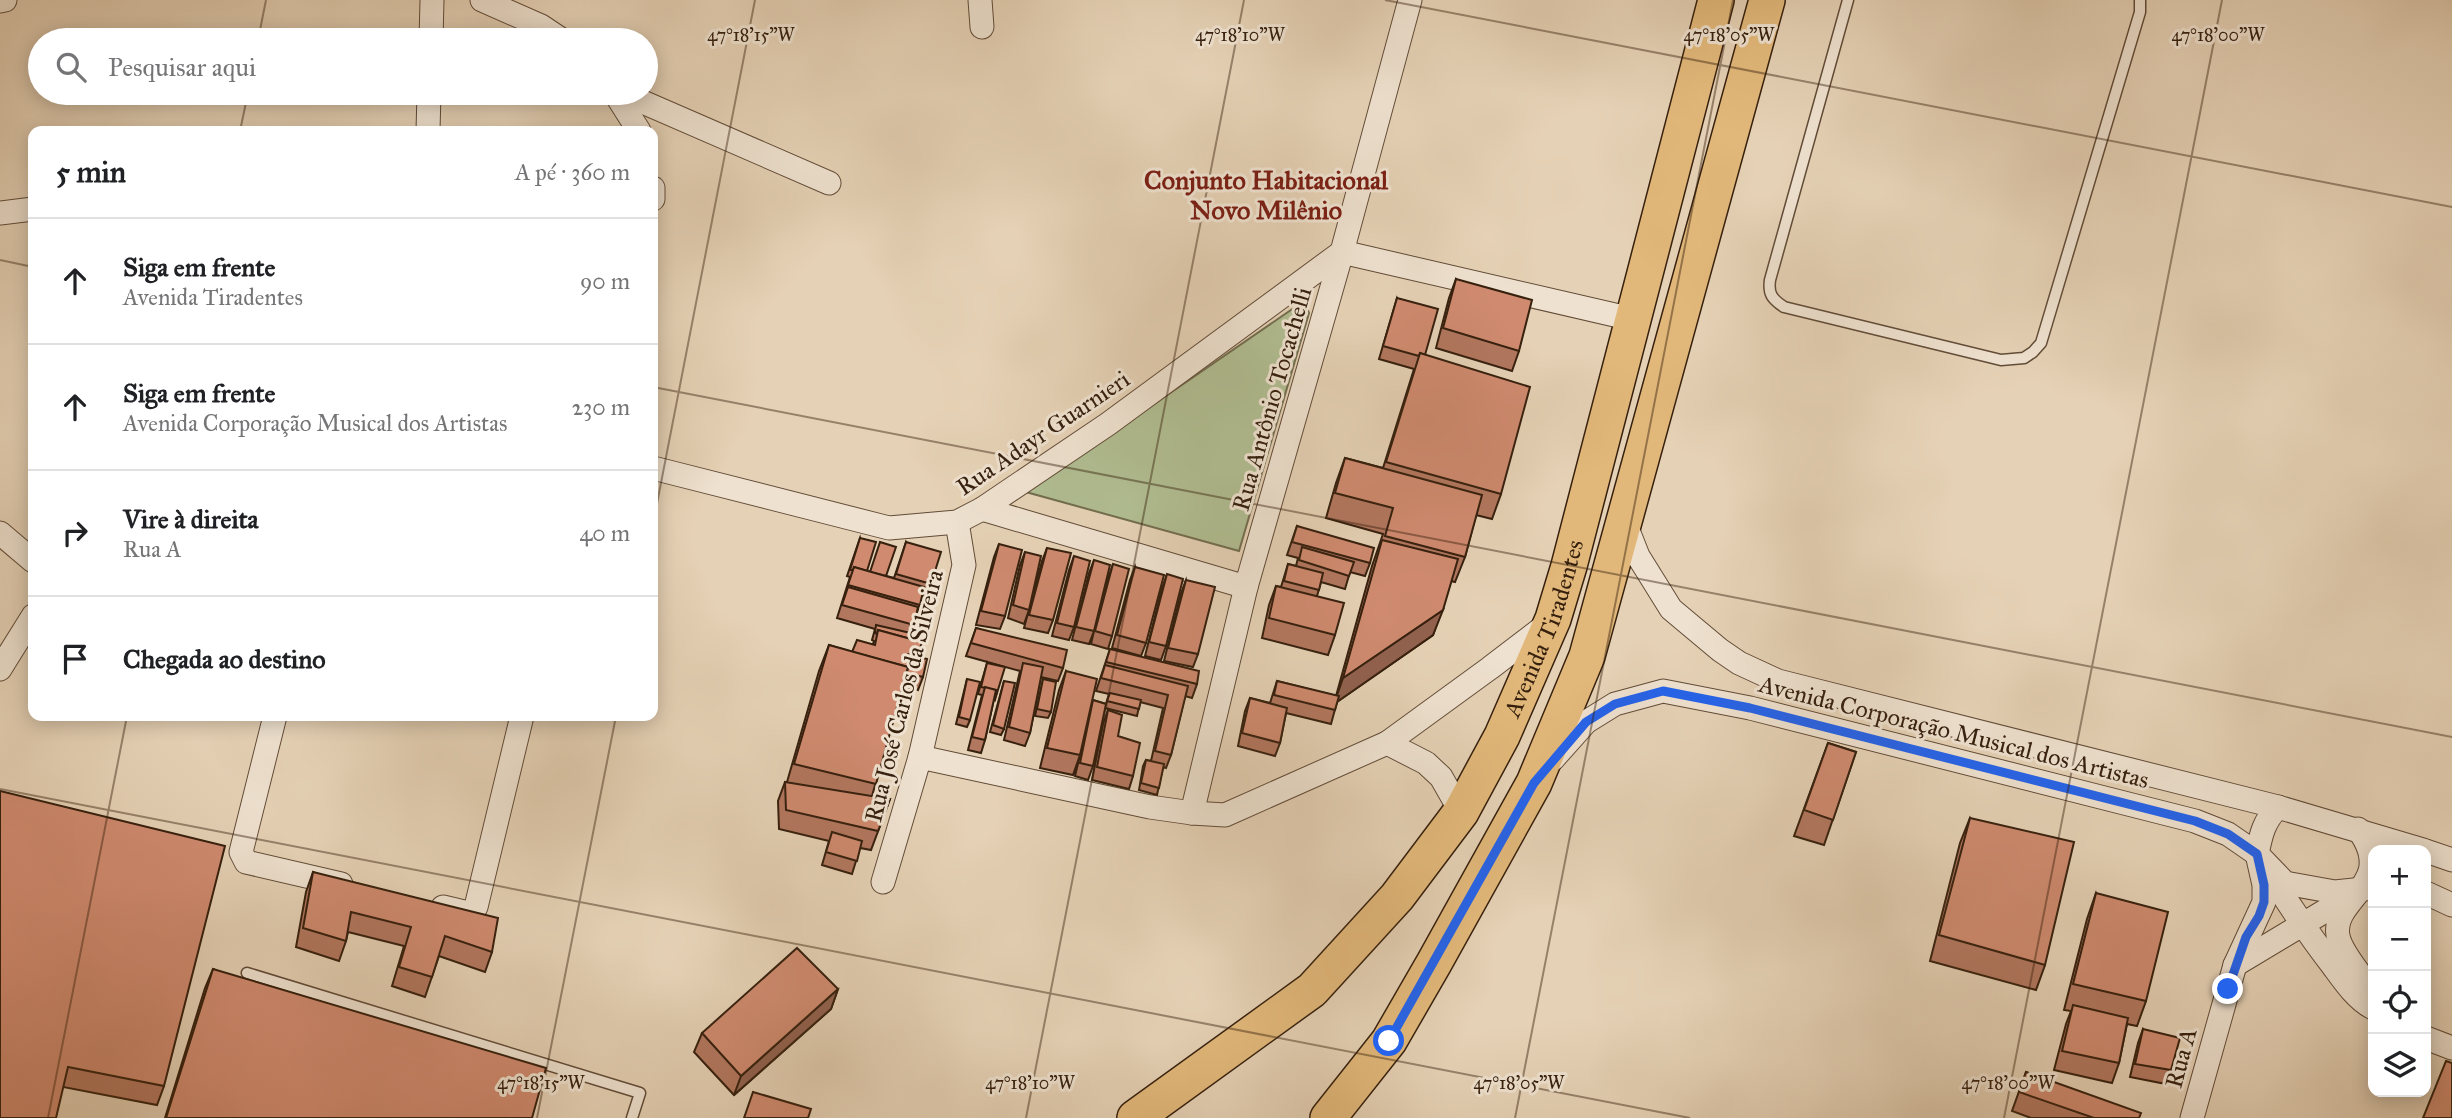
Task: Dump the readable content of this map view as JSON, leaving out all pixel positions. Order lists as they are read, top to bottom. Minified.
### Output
{"streets":{"main road":["Avenida Tiradentes"],"street":["Rua Antônio Tocachelli","Rua Adayr Guarnieri","Rua José Carlos da Silveira","Avenida Corporação Musical dos Artistas","Rua A"]},"crossings":[["Rua Antônio Tocachelli","Rua Adayr Guarnieri"],["Rua Adayr Guarnieri","Rua José Carlos da Silveira"],["Avenida Tiradentes","Avenida Corporação Musical dos Artistas"],["Avenida Corporação Musical dos Artistas","Rua A"]],"districts":["Conjunto Habitacional Novo Milênio"],"page":{"search":"Pesquisar aqui","heading":["5 min","A pé · 360 m"],"list":[["Siga em frente","Avenida Tiradentes","90 m"],["Siga em frente","Avenida Corporação Musical dos Artistas","230 m"],["Vire à direita","Rua A","40 m"],"Chegada ao destino"],"map_buttons":["+","−"]},"coordinates":["47°18'15\"W","47°18'10\"W","47°18'05\"W","47°18'00\"W"]}
